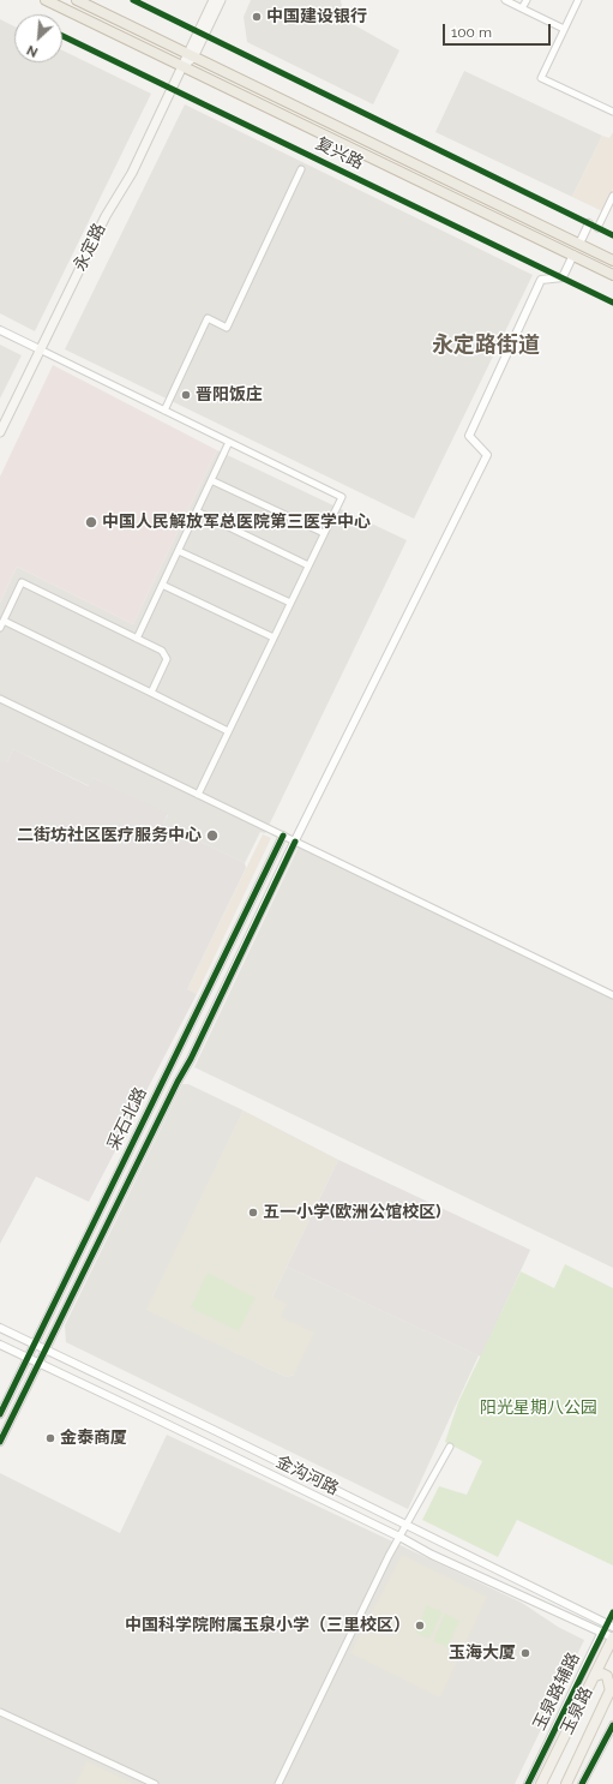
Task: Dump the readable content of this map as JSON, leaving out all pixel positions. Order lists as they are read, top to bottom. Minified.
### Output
{"streets":{"highway":["复兴路"],"main road":["永定路","玉泉路"],"street":["采石北路","金沟河路","玉泉路辅路"]},"crossings":[["复兴路","永定路"],["复兴路","采石北路"],["采石北路","金沟河路"],["金沟河路","玉泉路辅路"],["金沟河路","玉泉路"]],"districts":["永定路街道"],"parks":["阳光星期八公园"],"places":["中国建设银行","晋阳饭庄","中国人民解放军总医院第三医学中心","二街坊社区医疗服务中心","五一小学(欧洲公馆校区)","金泰商厦","中国科学院附属玉泉小学（三里校区）","玉海大厦"],"scale_bar":"100 m","north":"bottom left"}
